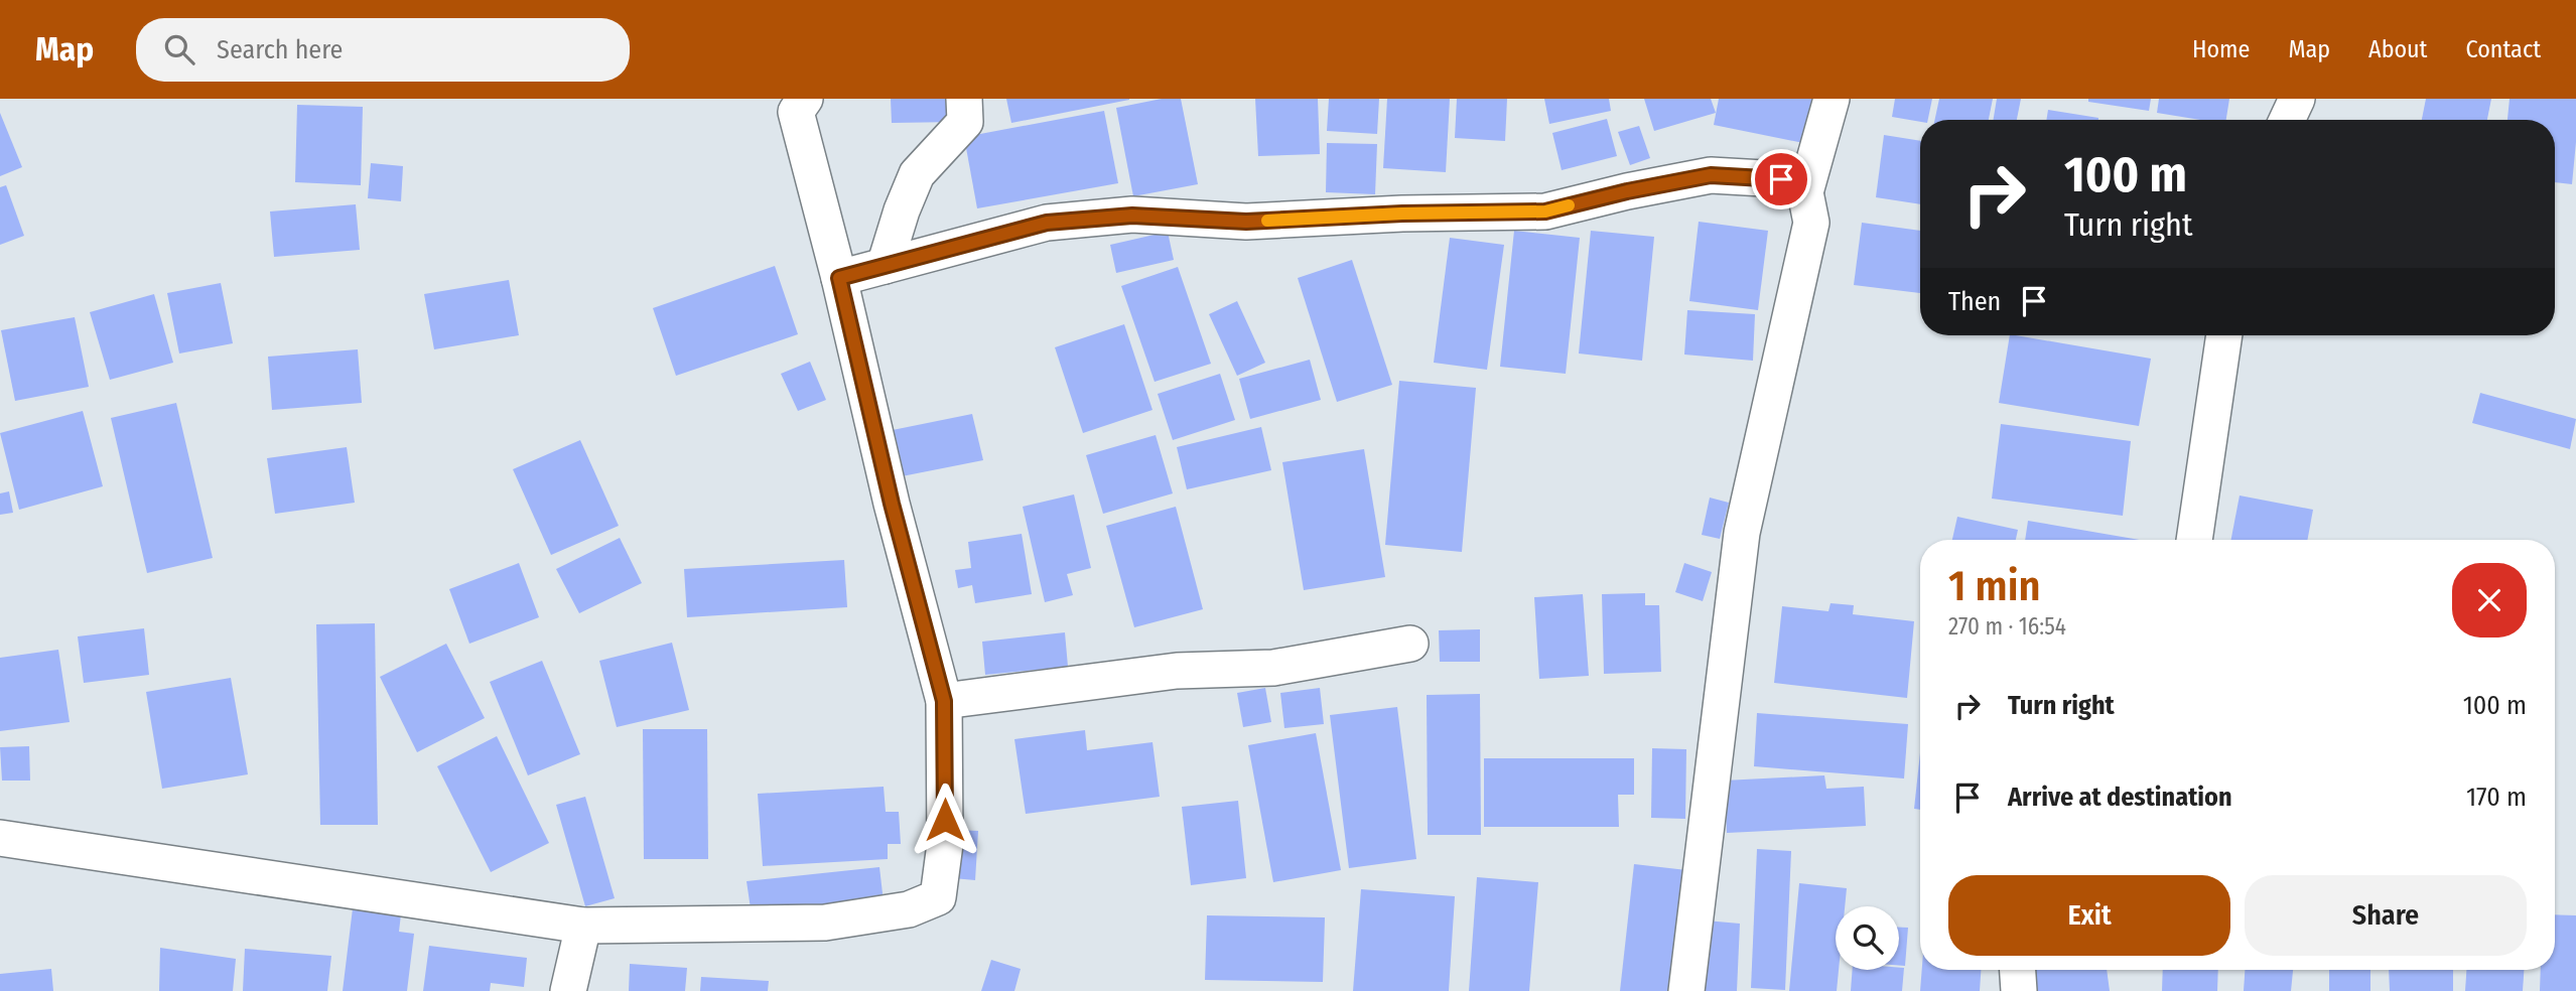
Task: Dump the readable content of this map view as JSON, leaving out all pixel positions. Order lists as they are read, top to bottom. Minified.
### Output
{"page":{"header":"Map","search":"Search here","nav":["Home","Map","About","Contact"],"turn":["100 m","Turn right"],"then":"Then","heading":["1 min","270 m · 16:54"],"list":[{"name":"Turn right","value":"100 m"},{"name":"Arrive at destination","value":"170 m"}],"buttons":["Exit","Share"]}}
